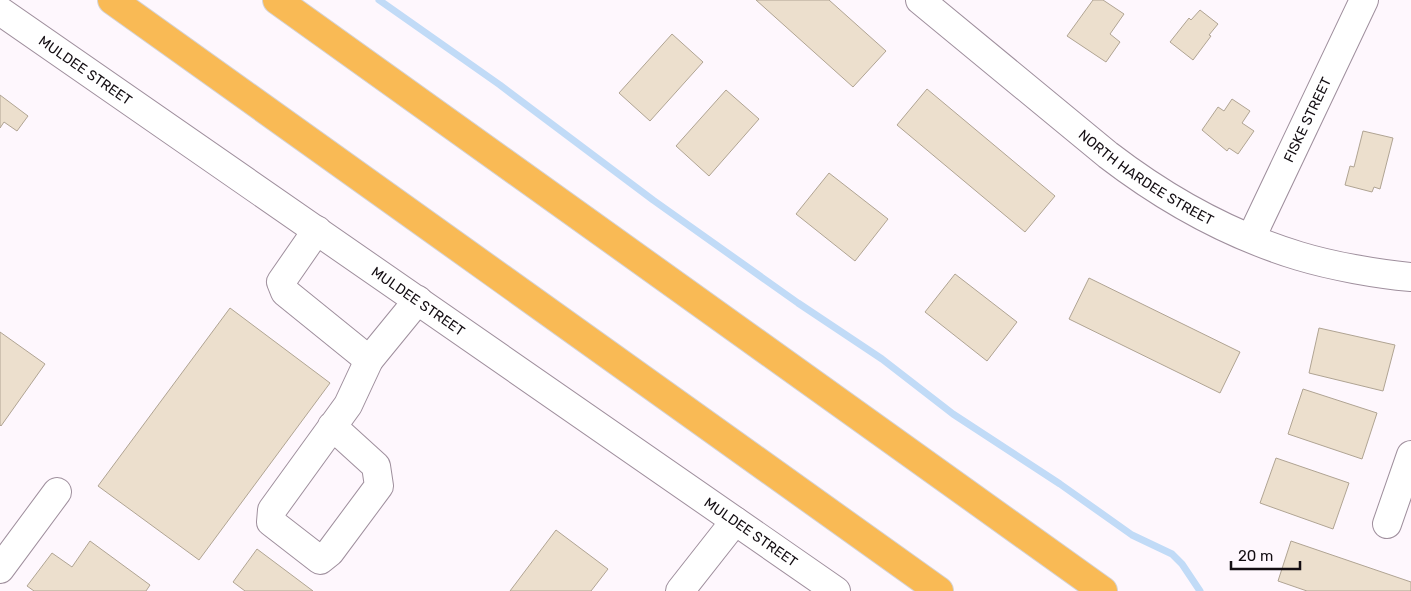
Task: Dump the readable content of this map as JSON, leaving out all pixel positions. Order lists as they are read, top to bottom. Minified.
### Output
{"streets":{"street":["MULDEE STREET","FISKE STREET","NORTH HARDEE STREET"]},"crossings":[["FISKE STREET","NORTH HARDEE STREET"]],"scale_bar":"20 m"}
